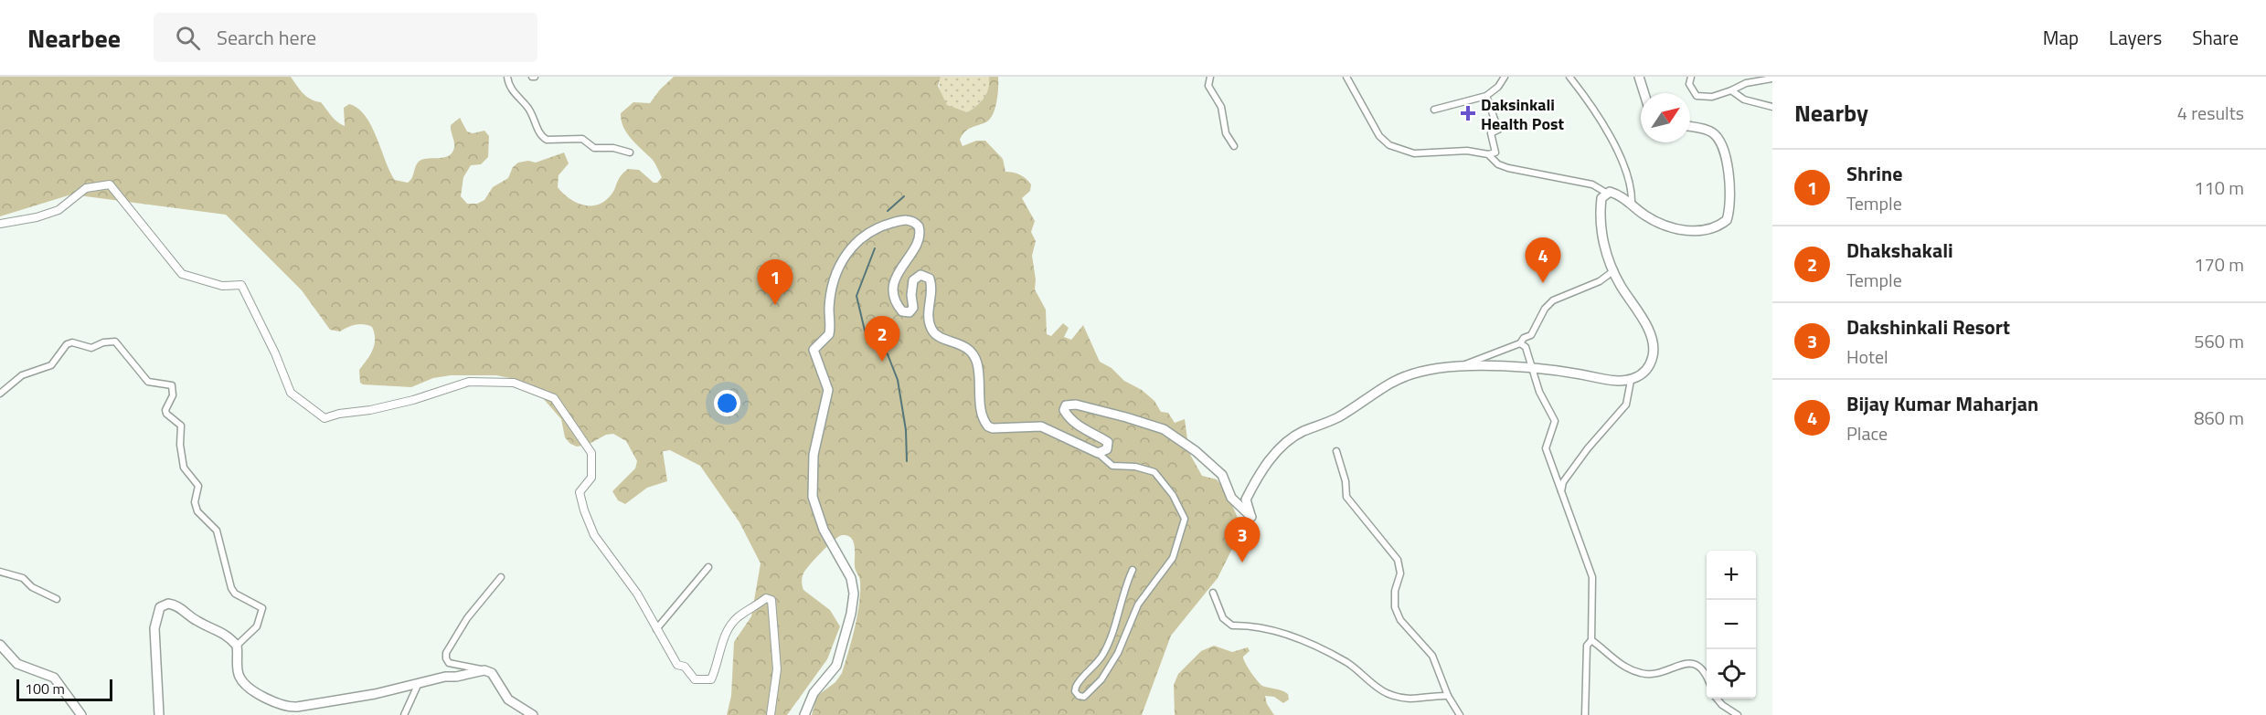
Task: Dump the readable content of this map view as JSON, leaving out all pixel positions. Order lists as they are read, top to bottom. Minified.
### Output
{"places":{"health":["Daksinkali Health Post"]},"scale_bar":"100 m","north":"top right","page":{"header":"Nearbee","search":"Search here","nav":["Map","Layers","Share"],"heading":["Nearby","4 results"],"list":[{"mark":"1","name":"Shrine","note":"Temple","value":"110 m"},{"mark":"2","name":"Dhakshakali","note":"Temple","value":"170 m"},{"mark":"3","name":"Dakshinkali Resort","note":"Hotel","value":"560 m"},{"mark":"4","name":"Bijay Kumar Maharjan","note":"Place","value":"860 m"}],"pins":["4","1","2","3"],"map_buttons":["+","−"],"scale":"100 m"}}
